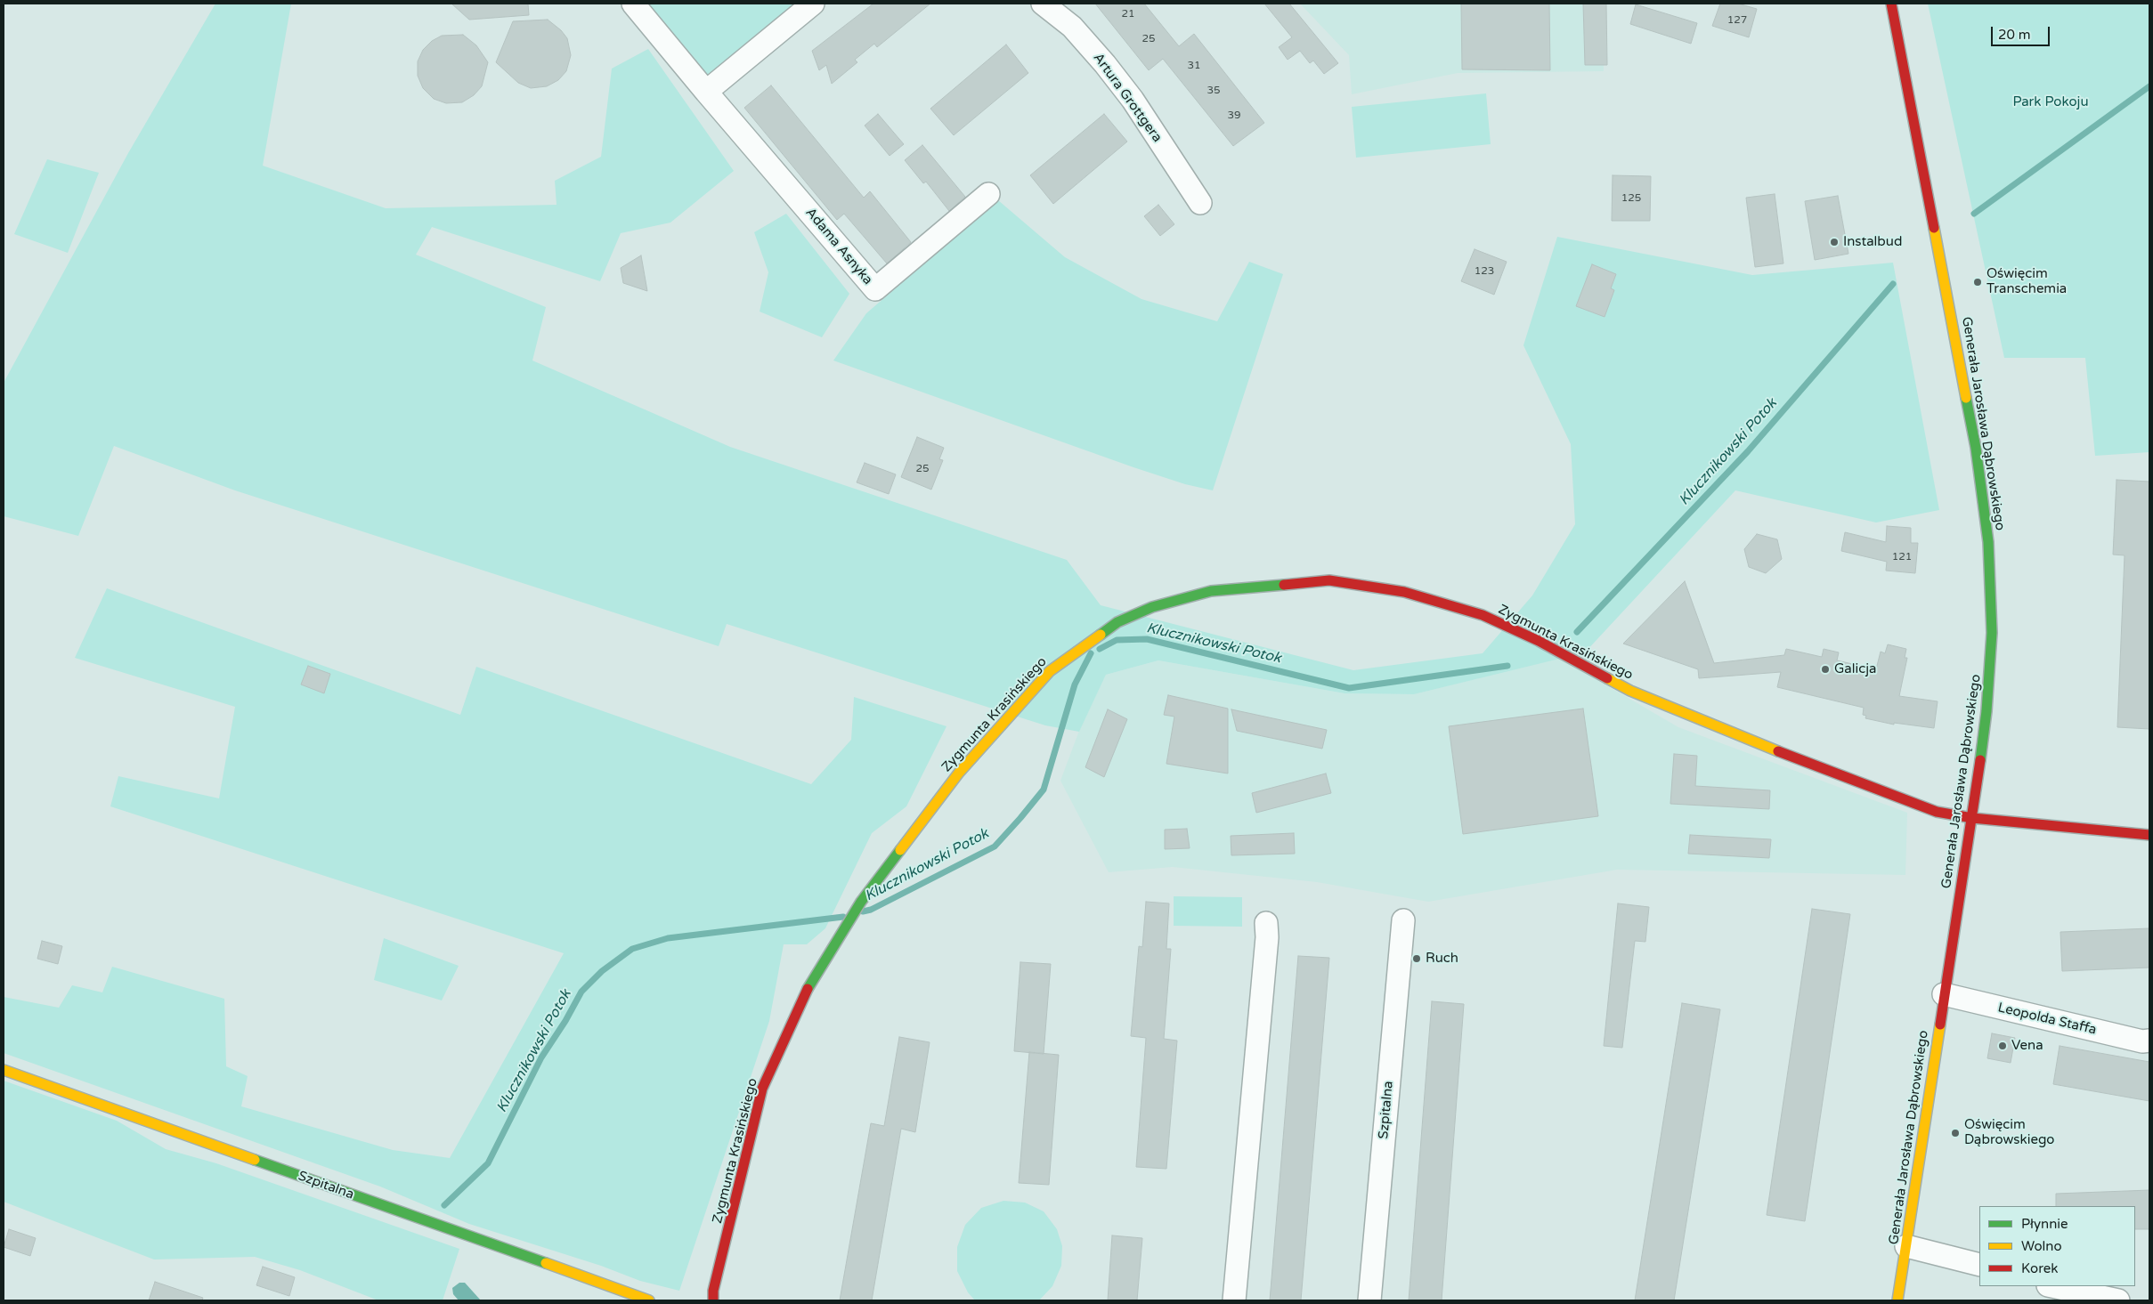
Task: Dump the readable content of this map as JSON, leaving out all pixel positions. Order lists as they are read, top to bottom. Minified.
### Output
{"streets":{"street":["Artura Grottgera","Adama Asnyka","Generała Jarosława Dąbrowskiego","Zygmunta Krasińskiego","Leopolda Staffa","Szpitalna"]},"crossings":[["Generała Jarosława Dąbrowskiego","Zygmunta Krasińskiego"],["Generała Jarosława Dąbrowskiego","Leopolda Staffa"]],"water":["Klucznikowski Potok"],"parks":["Park Pokoju"],"places":["Instalbud","Oświęcim Transchemia","Galicja","Ruch","Vena","Oświęcim Dąbrowskiego"],"house_numbers":["21","127","25","31","35","39","125","123","25","121"],"legend":["Płynnie","Wolno","Korek"],"scale_bar":"20 m"}
